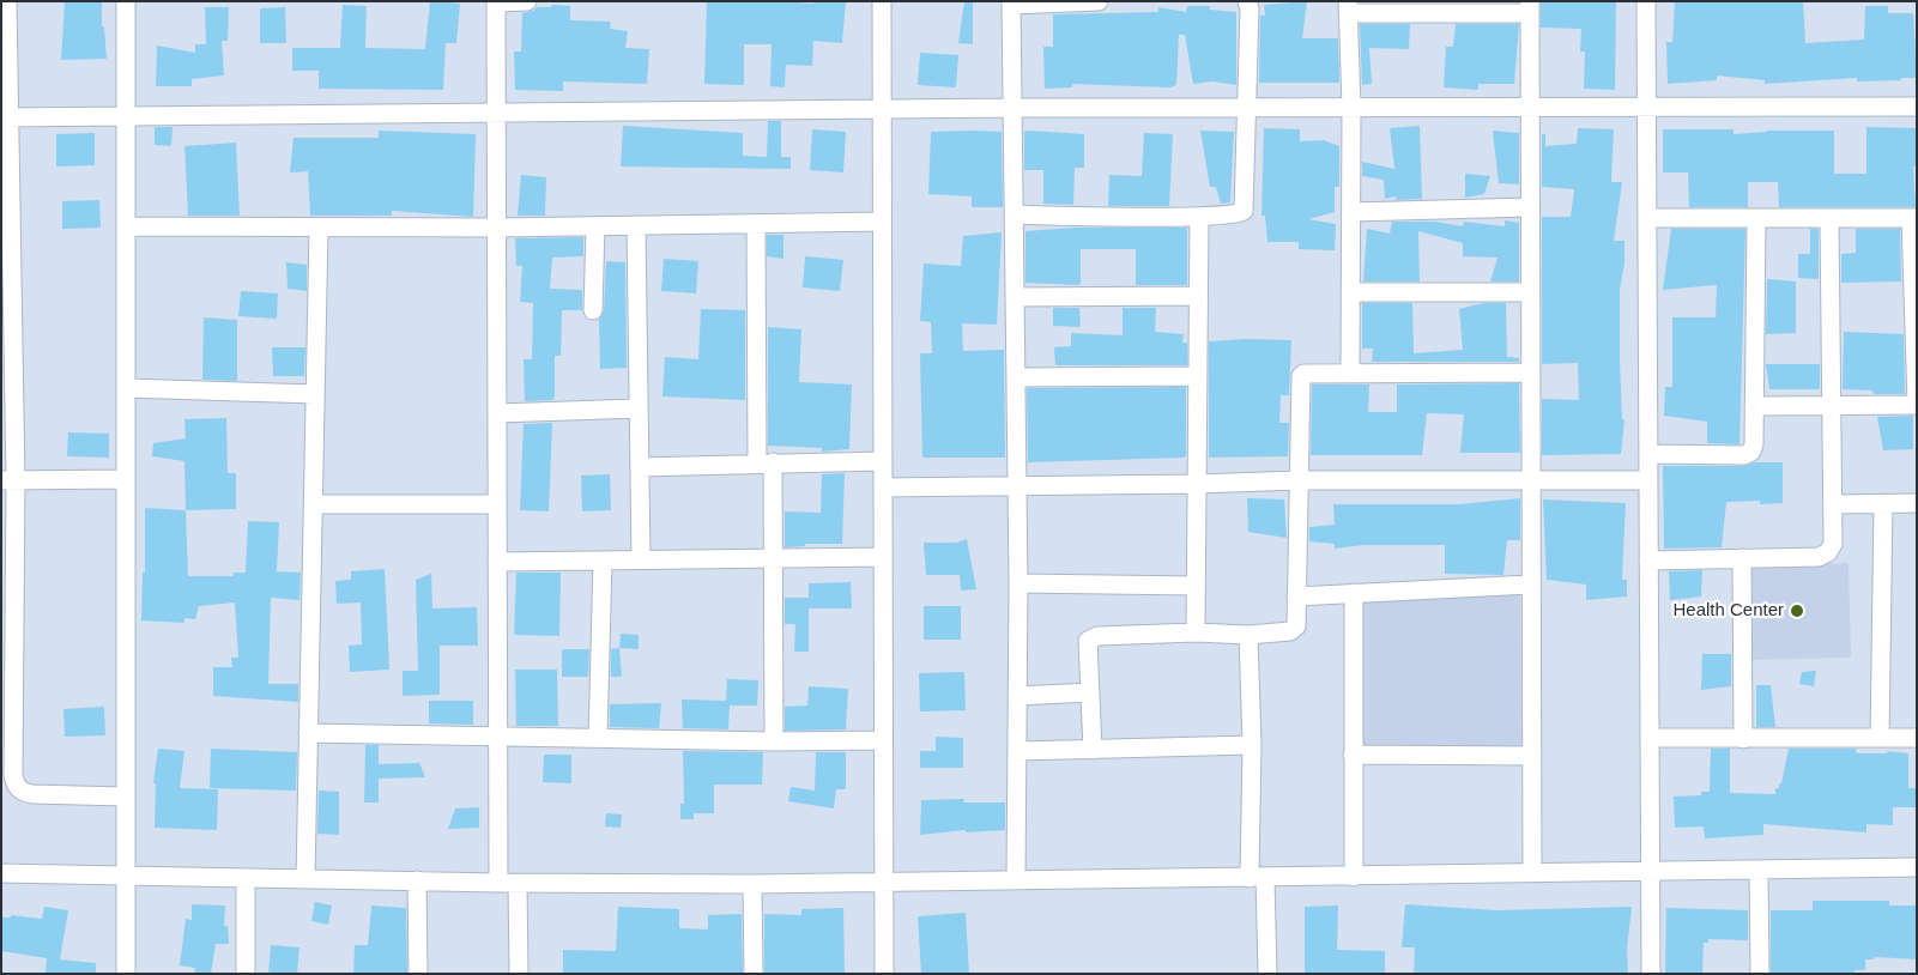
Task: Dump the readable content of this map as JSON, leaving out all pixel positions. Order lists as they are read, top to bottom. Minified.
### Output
{"places":["Health Center"]}
